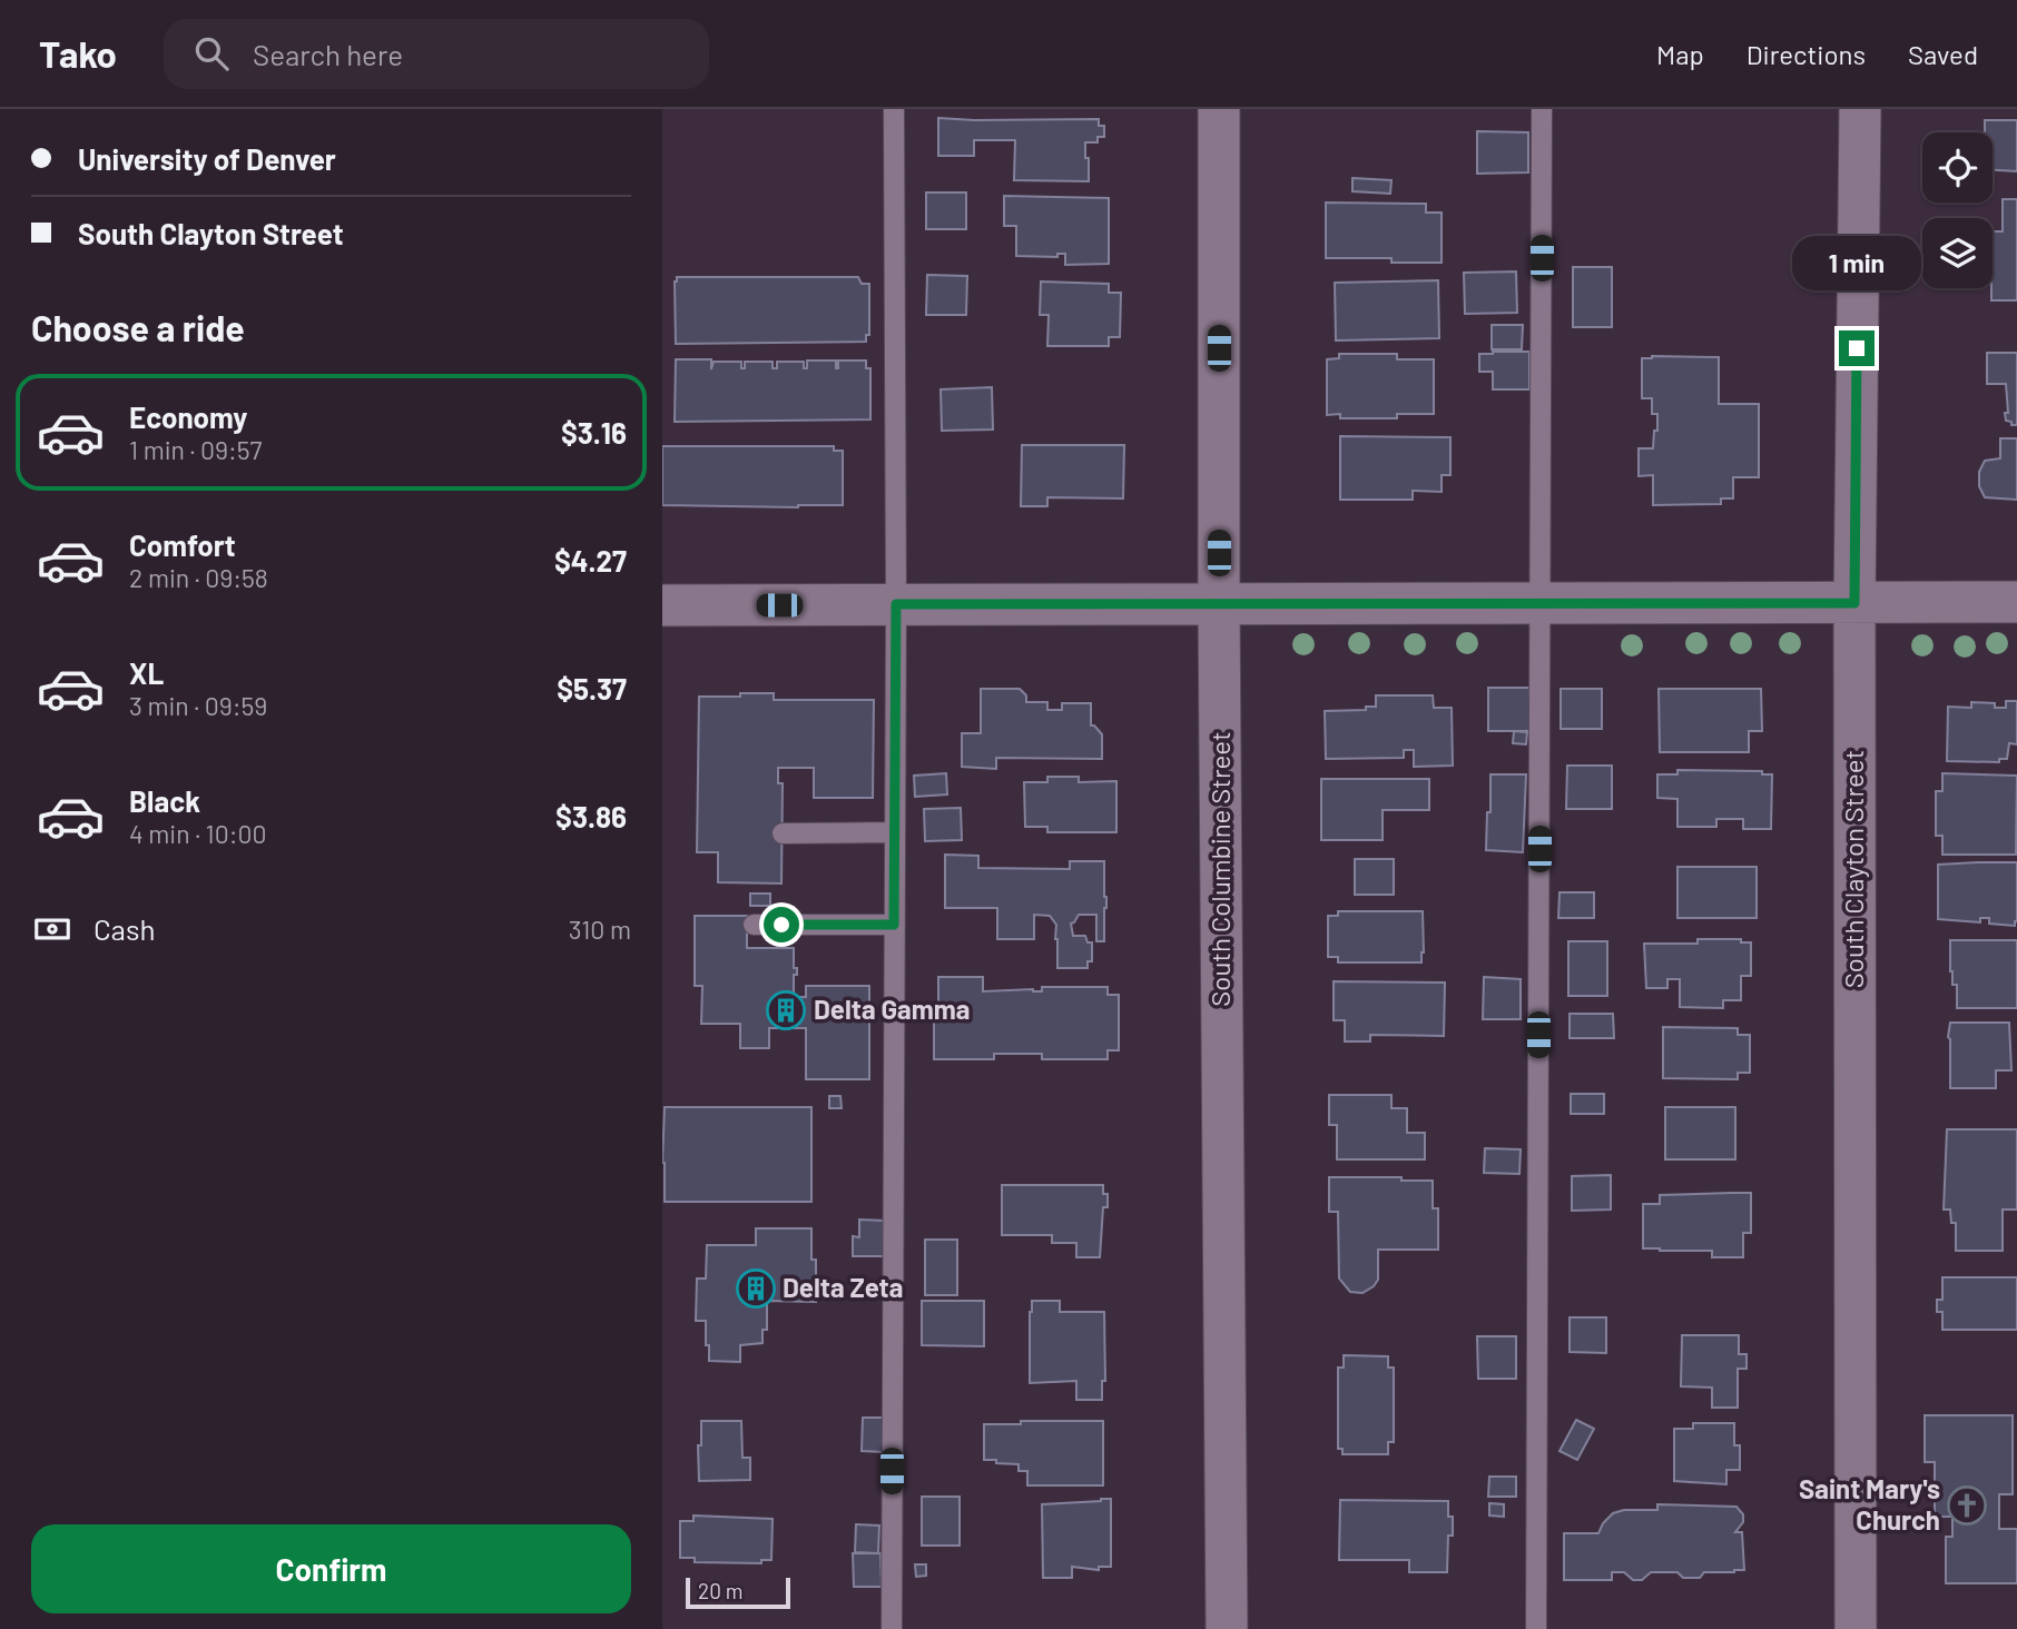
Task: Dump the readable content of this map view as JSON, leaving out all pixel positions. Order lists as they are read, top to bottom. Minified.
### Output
{"streets":{"street":["South Columbine Street","South Clayton Street"]},"places":{"building":["Delta Gamma","Delta Zeta"],"church":["Saint Mary's Church"]},"scale_bar":"20 m","page":{"header":"Tako","search":"Search here","nav":["Map","Directions","Saved"],"banner":["University of Denver","South Clayton Street"],"bubble":"1 min","heading":"Choose a ride","list":[{"name":"Economy","note":"1 min · 09:57","value":"$3.16"},{"name":"Comfort","note":"2 min · 09:58","value":"$4.27"},{"name":"XL","note":"3 min · 09:59","value":"$5.37"},{"name":"Black","note":"4 min · 10:00","value":"$3.86"}],"pay":["Cash","310 m"],"buttons":"Confirm","scale":"20 m"}}
